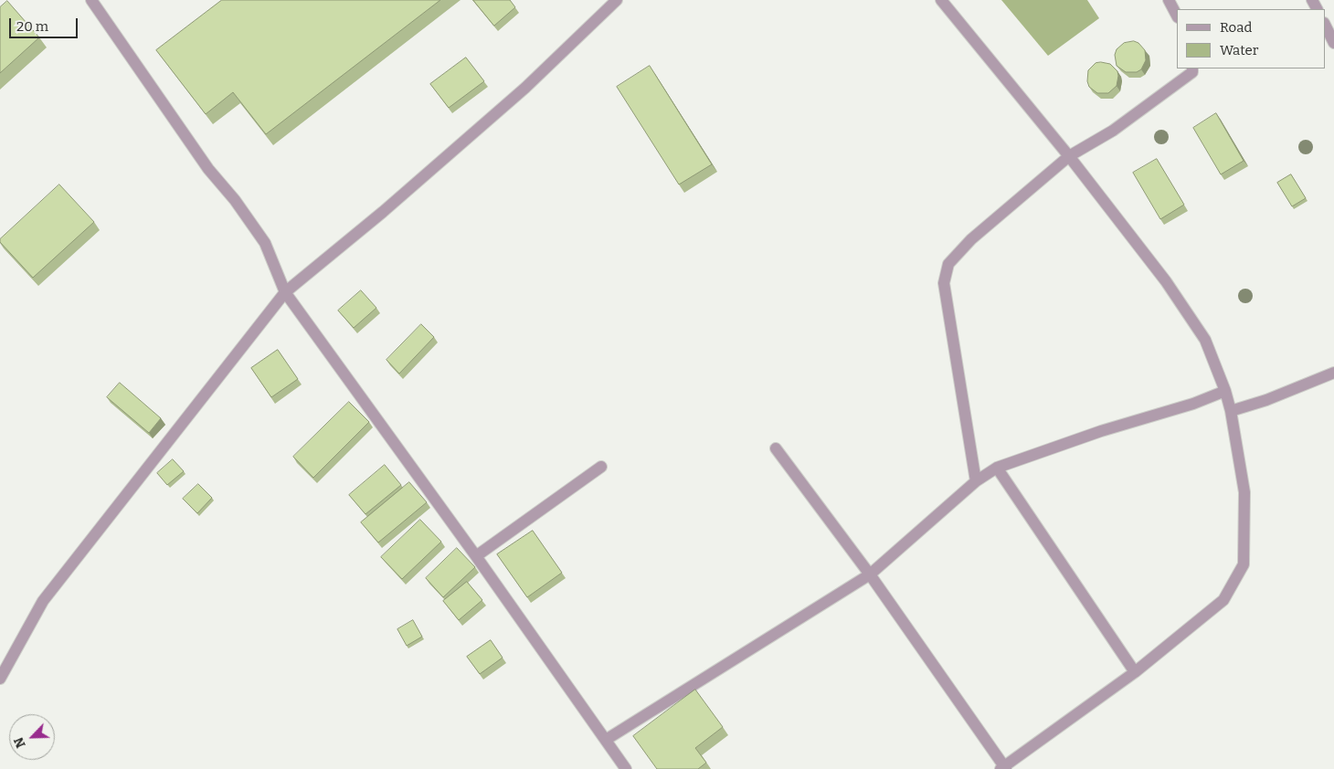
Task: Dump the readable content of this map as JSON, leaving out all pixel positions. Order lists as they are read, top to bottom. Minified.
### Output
{"legend":["Road","Water"],"scale_bar":"20 m","north":"bottom left"}
